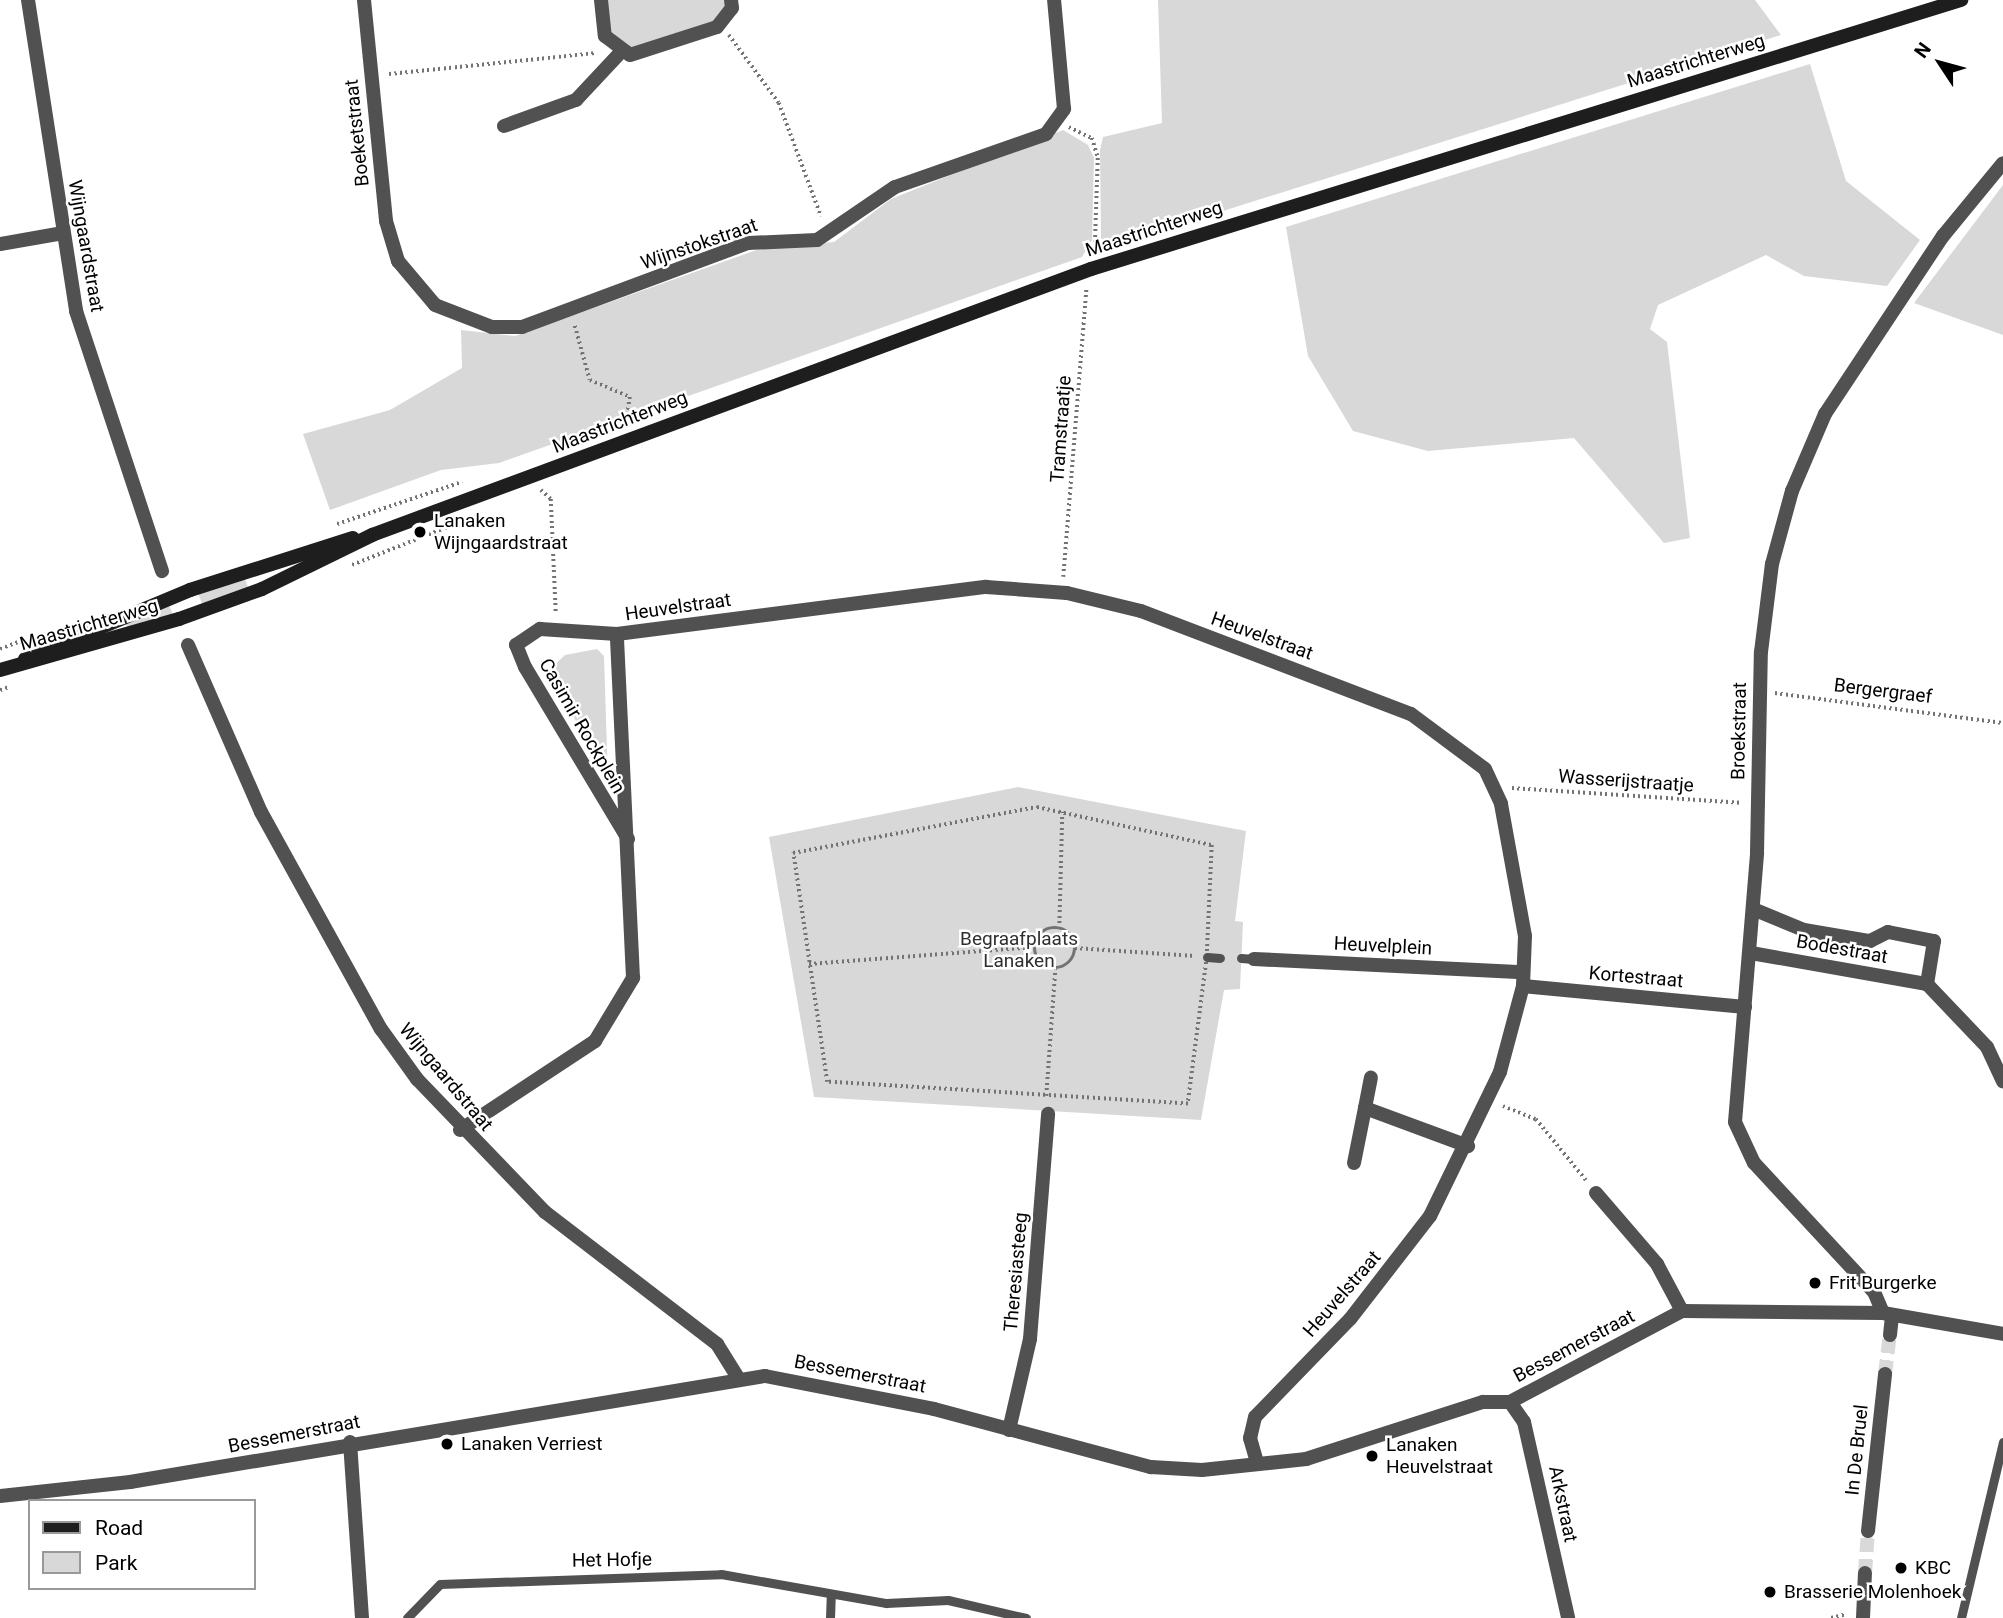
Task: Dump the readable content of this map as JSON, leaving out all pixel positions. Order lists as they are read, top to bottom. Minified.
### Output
{"streets":{"main road":["Maastrichterweg"],"street":["Boeketstraat","Wijnstokstraat","Wijngaardstraat","Heuvelstraat","Casimir Rockplein","Broekstraat","Heuvelplein","Bodestraat","Kortestraat","Theresiasteeg","Bessemerstraat","In De Bruel","Arkstraat"],"lane":["Het Hofje"],"path":["Tramstraatje","Bergergraef","Wasserijstraatje"]},"crossings":[["Maastrichterweg","Tramstraatje"],["Boeketstraat","Wijnstokstraat"],["Wijnstokstraat","Tramstraatje"],["Wijngaardstraat","Casimir Rockplein"],["Wijngaardstraat","Bessemerstraat"],["Tramstraatje","Heuvelstraat"],["Heuvelstraat","Casimir Rockplein"],["Heuvelstraat","Wasserijstraatje"],["Heuvelstraat","Heuvelplein"],["Heuvelstraat","Kortestraat"],["Heuvelstraat","Bessemerstraat"],["Bergergraef","Broekstraat"],["Broekstraat","Wasserijstraatje"],["Broekstraat","Bodestraat"],["Broekstraat","Kortestraat"],["Broekstraat","Bessemerstraat"],["Heuvelplein","Kortestraat"],["Theresiasteeg","Bessemerstraat"],["Bessemerstraat","Arkstraat"]],"parks":["Begraafplaats Lanaken"],"places":["Lanaken Wijngaardstraat","Frit Burgerke","Lanaken Verriest","Lanaken Heuvelstraat","KBC","Brasserie Molenhoek"],"legend":["Road","Park"],"north":"top left"}
